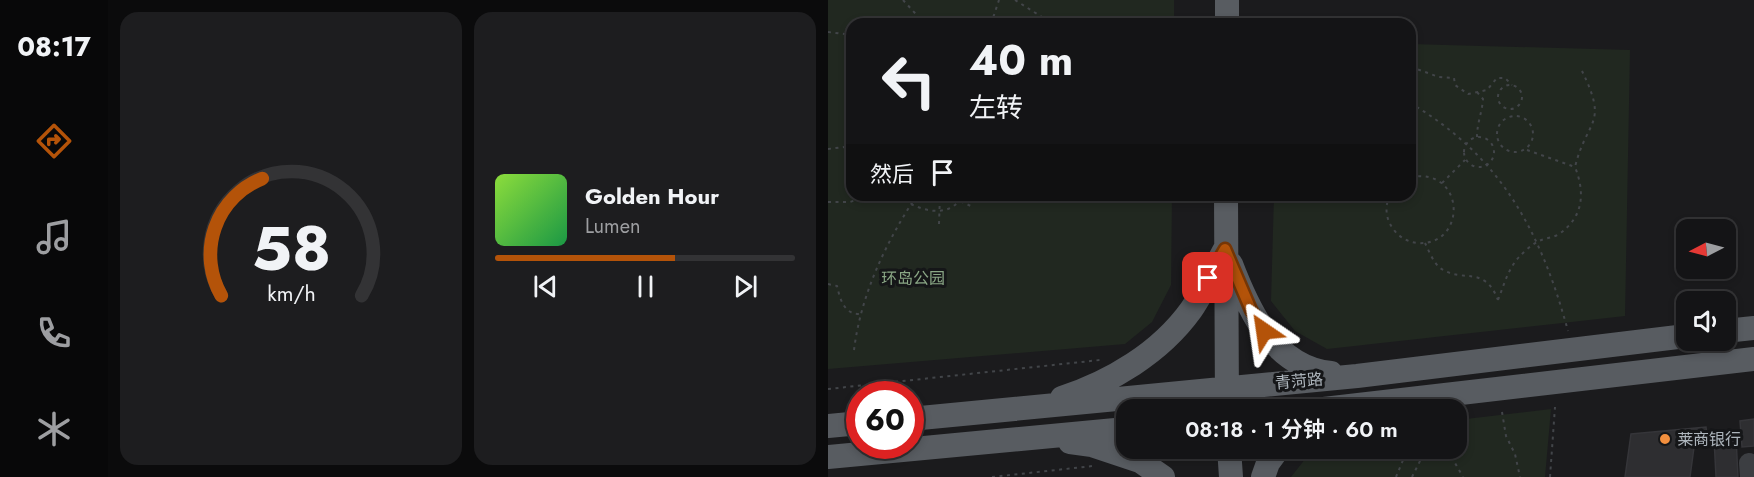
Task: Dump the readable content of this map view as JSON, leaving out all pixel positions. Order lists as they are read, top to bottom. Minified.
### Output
{"streets":{"main road":["青菏路"]},"parks":["环岛公园"],"places":["莱商银行"],"north":"left","page":{"tabs":"08:17","turn":["40 m","左转"],"then":"然后","song":["Golden Hour","Lumen"],"limit":"60","trip":"08:18 · 1 分钟 · 60 m","gauge":["58","km/h"]}}
